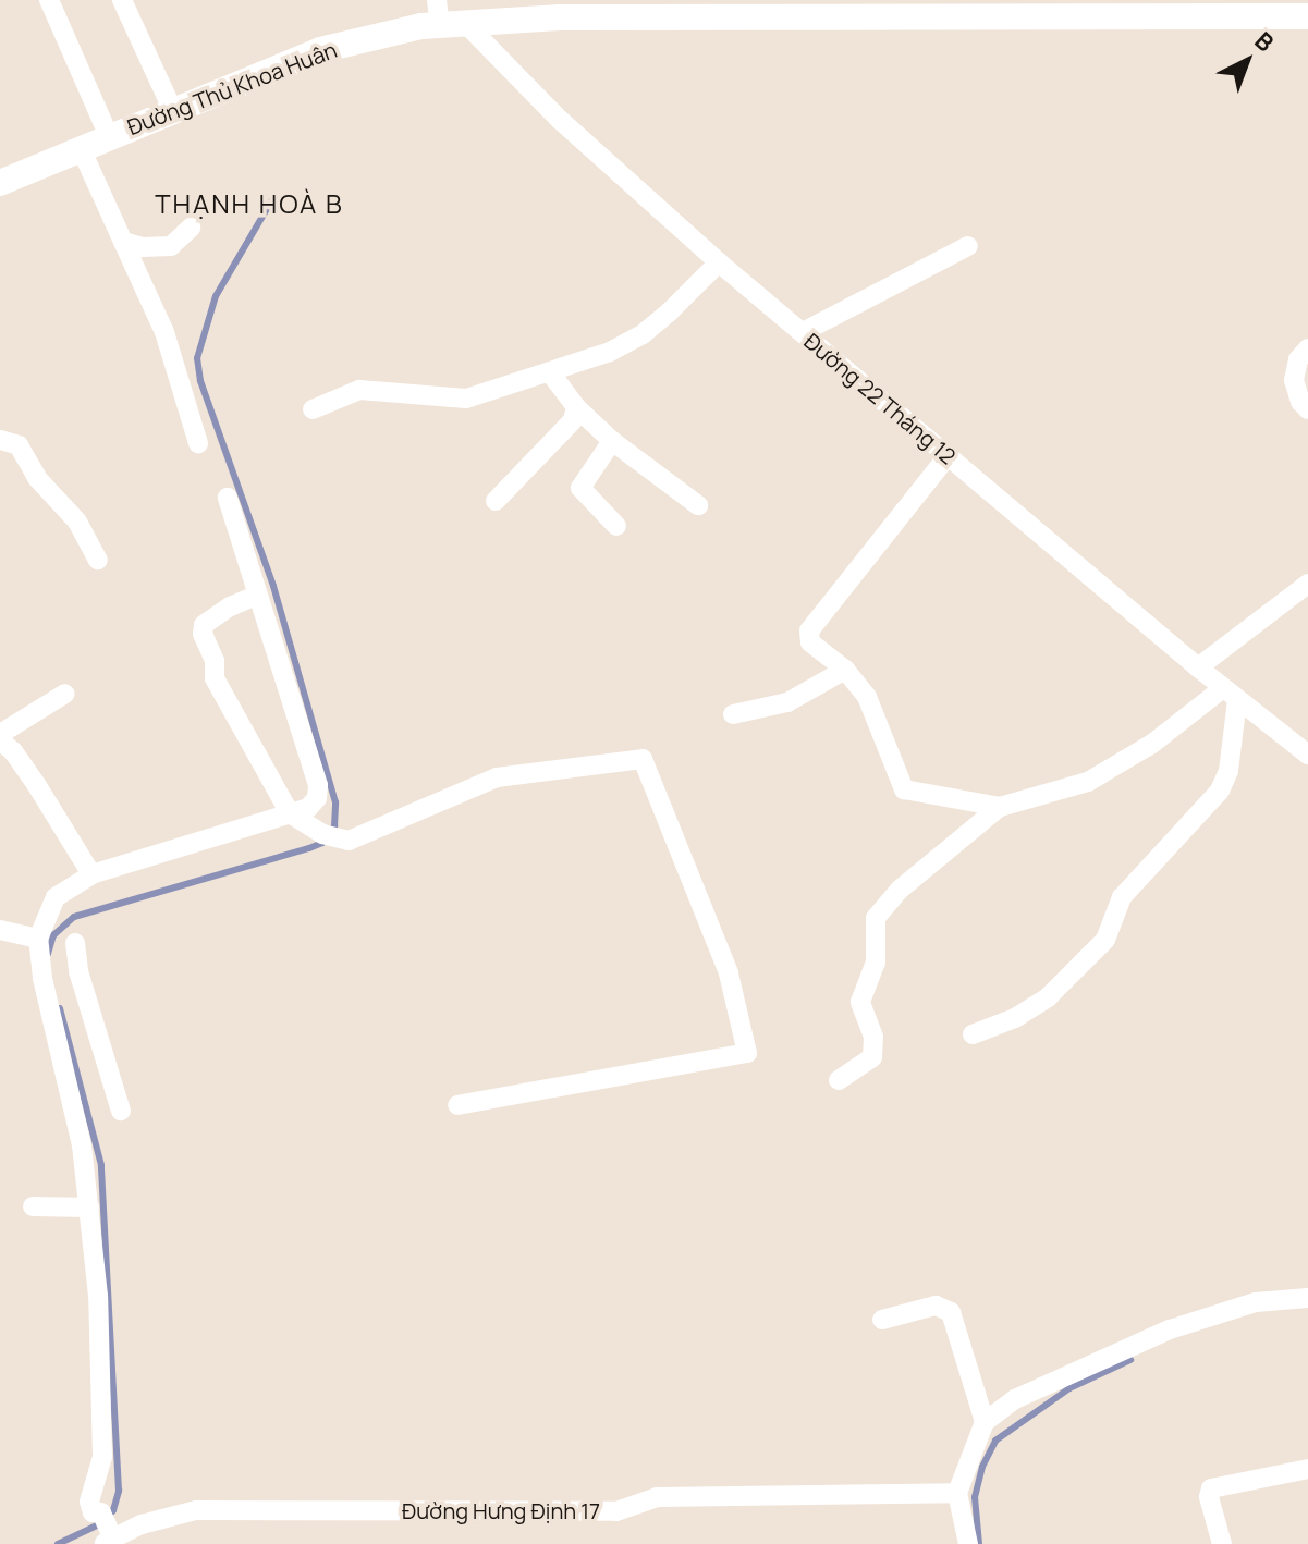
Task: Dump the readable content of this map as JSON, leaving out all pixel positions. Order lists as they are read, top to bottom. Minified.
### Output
{"streets":{"main road":["Đường Thủ Khoa Huân"],"street":["Đường 22 Tháng 12","Đường Hưng Định 17"]},"crossings":[["Đường Thủ Khoa Huân","Đường 22 Tháng 12"]],"districts":["THẠNH HOÀ B"],"north":"top right"}
